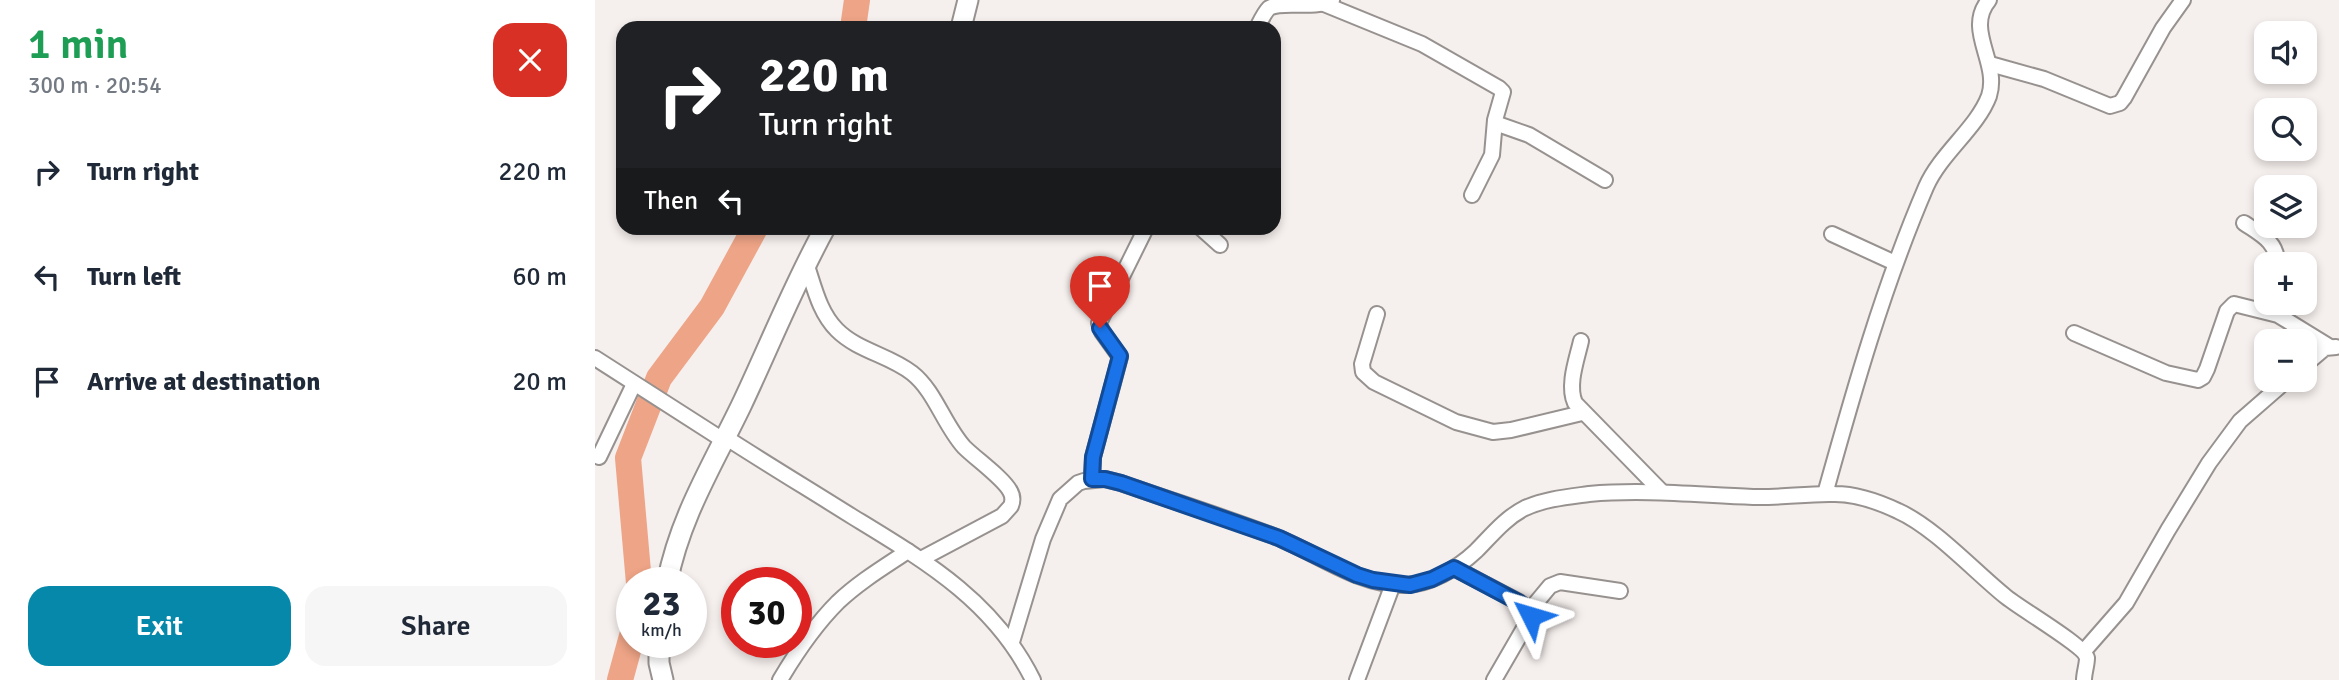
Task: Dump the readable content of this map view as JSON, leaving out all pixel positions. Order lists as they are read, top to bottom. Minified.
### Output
{"page":{"heading":["1 min","300 m · 20:54"],"map_buttons":["+","−"],"turn":["220 m","Turn right"],"list":[{"name":"Turn right","value":"220 m"},{"name":"Turn left","value":"60 m"},{"name":"Arrive at destination","value":"20 m"}],"then":"Then","speed":"23 km/h","limit":"30","buttons":["Exit","Share"]}}
